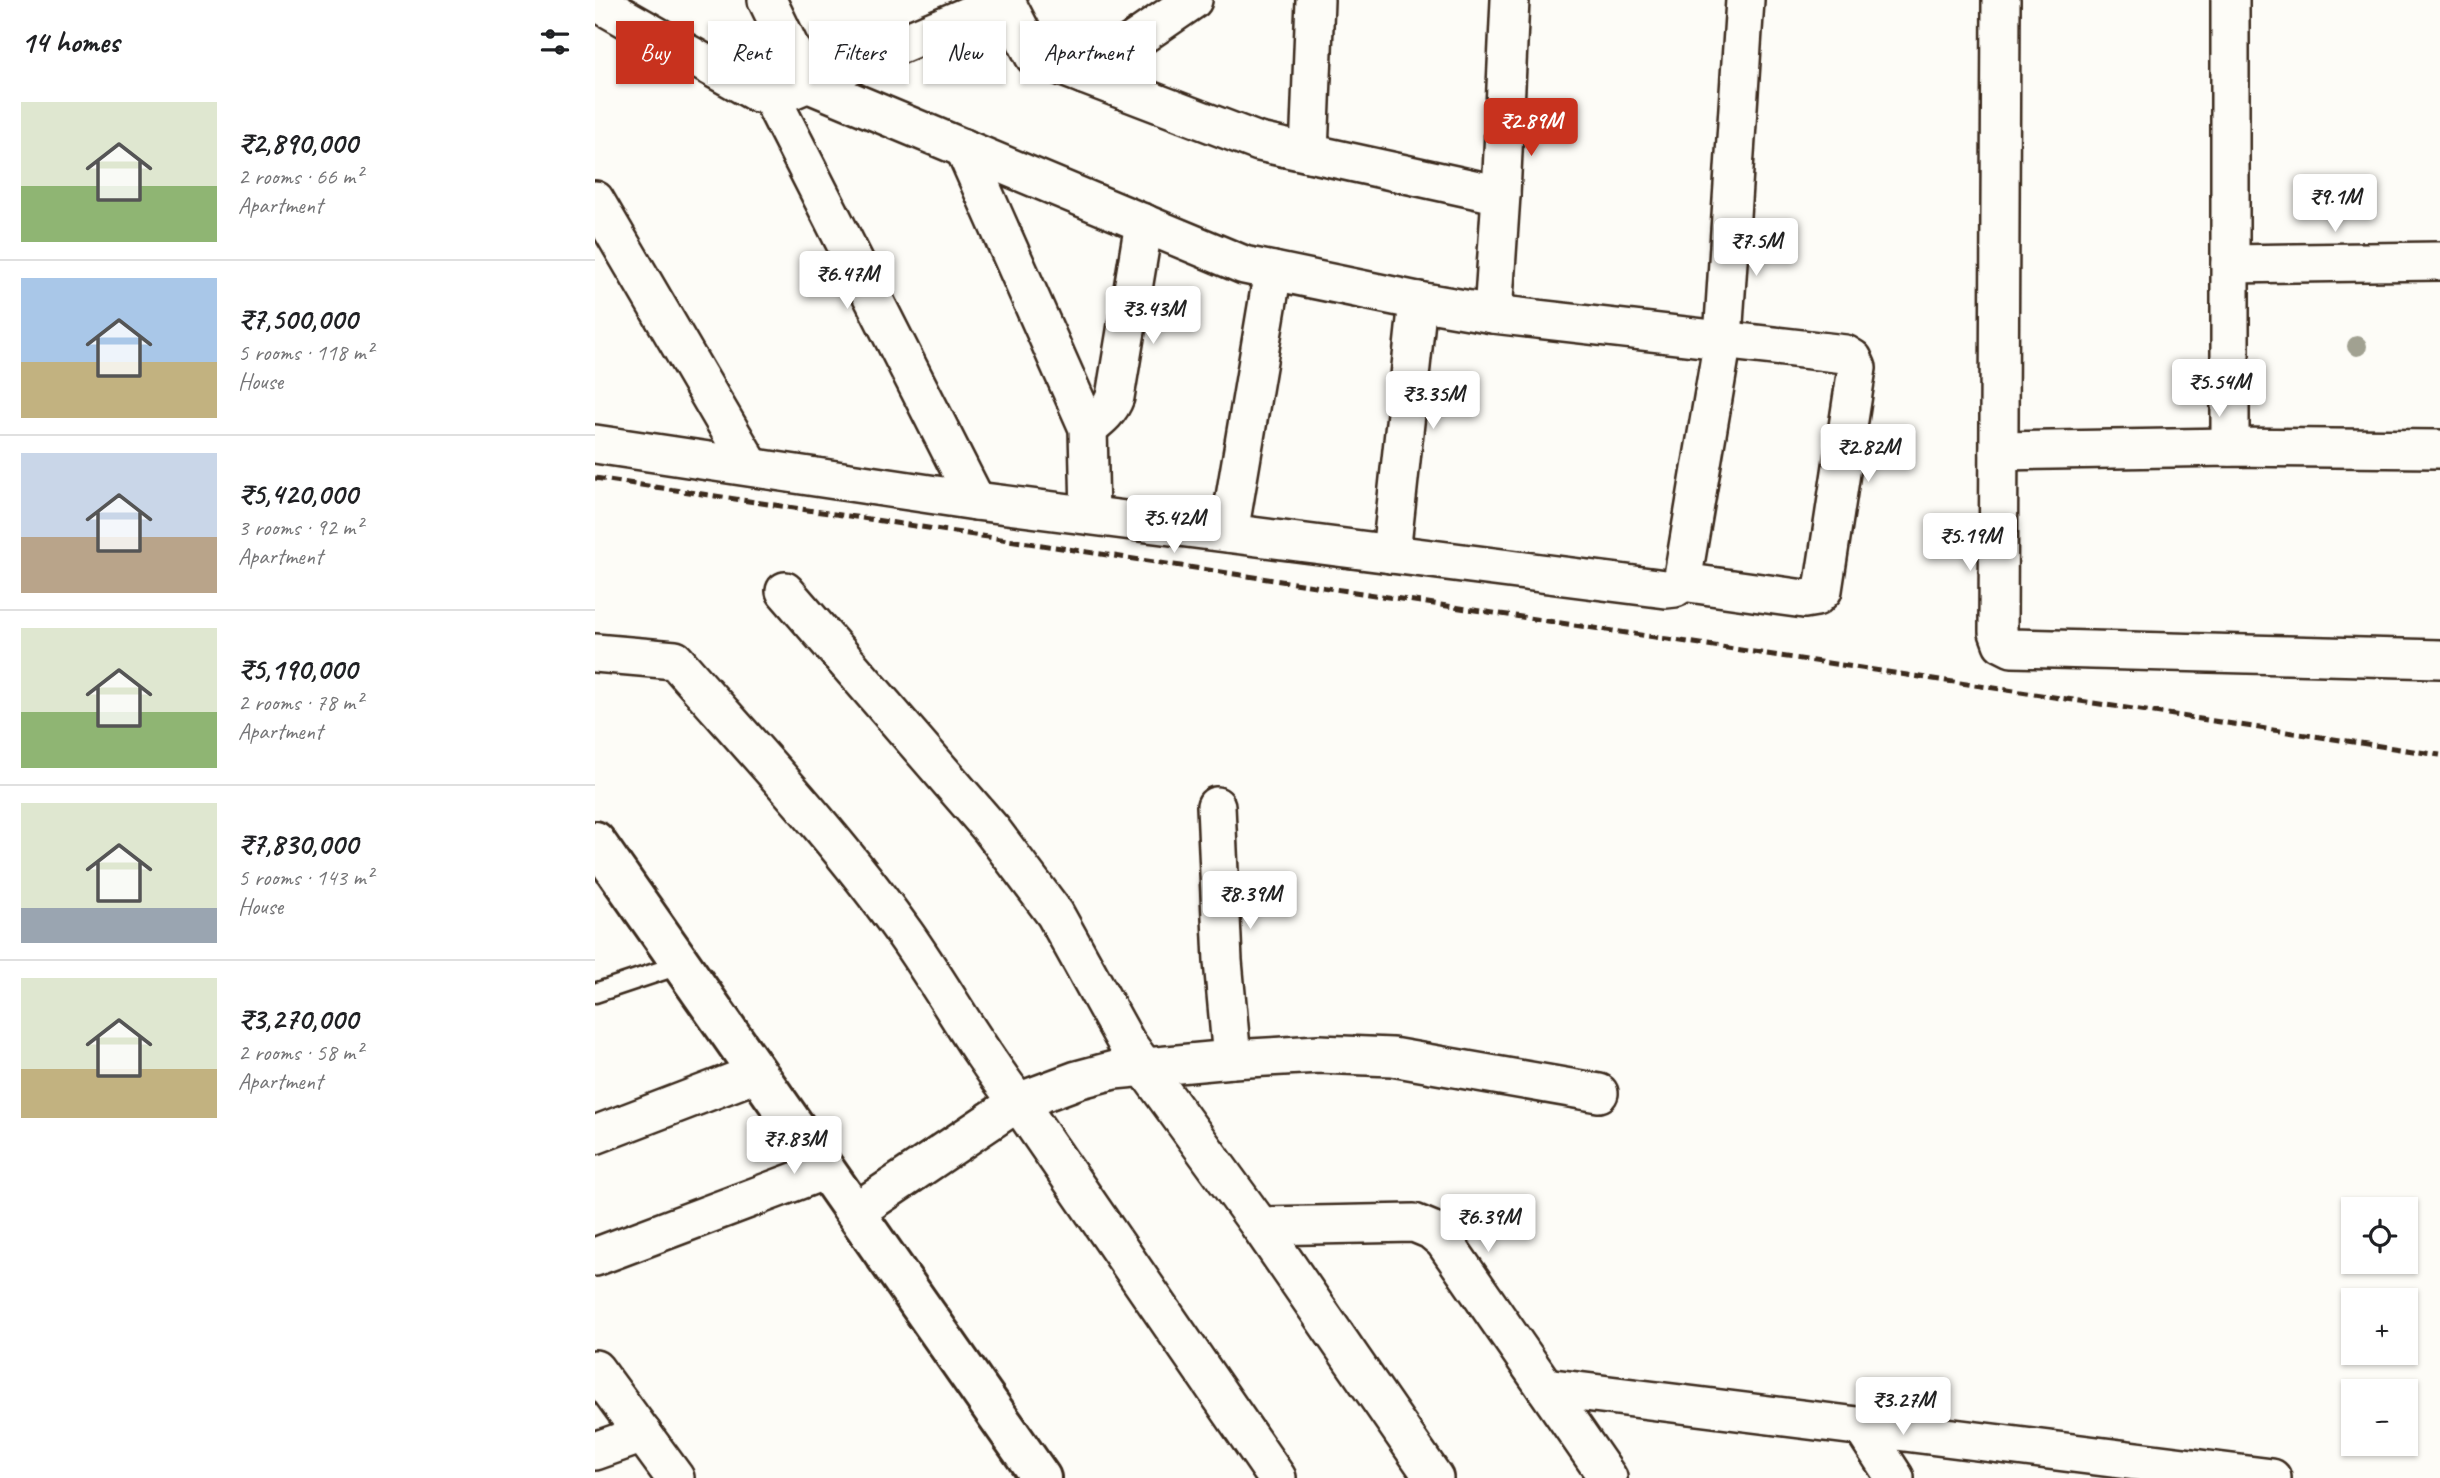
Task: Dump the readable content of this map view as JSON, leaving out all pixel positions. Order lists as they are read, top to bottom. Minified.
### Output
{"page":{"heading":"14 homes","chip":["Buy","Rent","Filters","New","Apartment"],"list":[{"name":"₹2,890,000","note":"2 rooms · 66 m² · Apartment"},{"name":"₹7,500,000","note":"5 rooms · 118 m² · House"},{"name":"₹5,420,000","note":"3 rooms · 92 m² · Apartment"},{"name":"₹5,190,000","note":"2 rooms · 78 m² · Apartment"},{"name":"₹7,830,000","note":"5 rooms · 143 m² · House"},{"name":"₹3,270,000","note":"2 rooms · 58 m² · Apartment"}],"price":["₹2.89M","₹9.1M","₹7.5M","₹6.47M","₹3.43M","₹5.54M","₹3.35M","₹2.82M","₹5.42M","₹5.19M","₹8.39M","₹7.83M","₹6.39M","₹3.27M"],"map_buttons":["+","−"]}}
